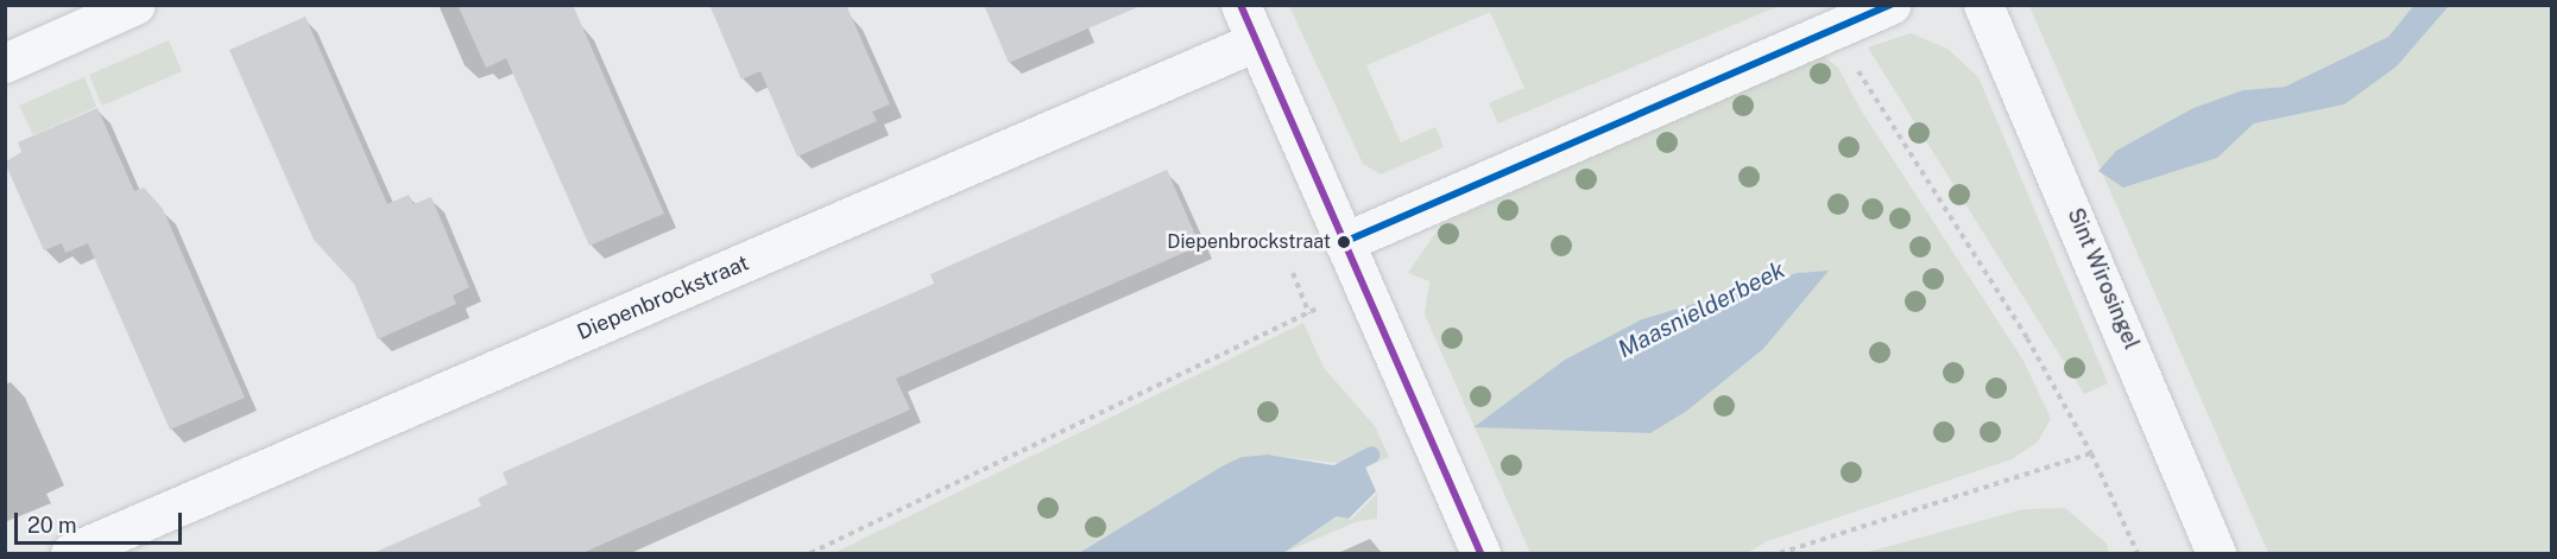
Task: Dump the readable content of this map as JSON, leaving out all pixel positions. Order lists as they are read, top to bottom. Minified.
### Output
{"streets":{"street":["Sint Wirosingel","Diepenbrockstraat"]},"water":["Maasnielderbeek"],"places":["Diepenbrockstraat"],"scale_bar":"20 m"}
